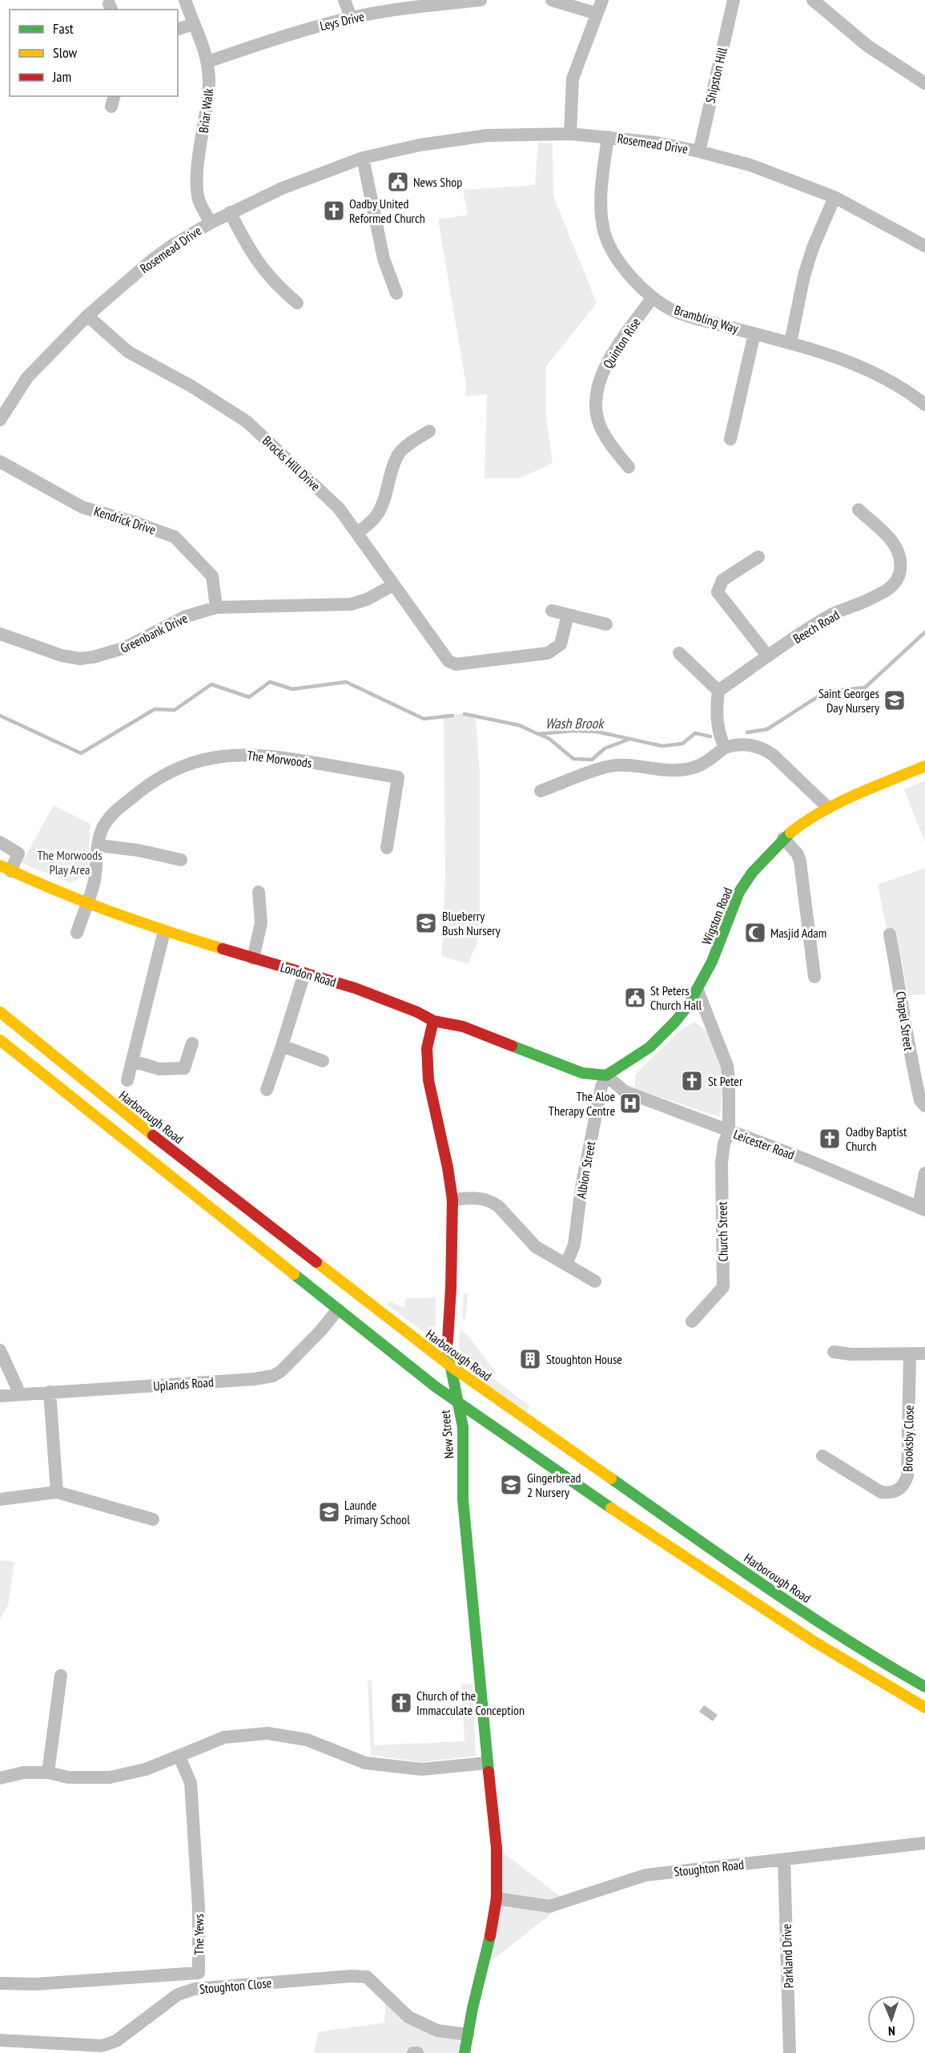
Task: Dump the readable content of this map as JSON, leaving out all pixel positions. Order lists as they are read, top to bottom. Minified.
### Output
{"streets":{"main road":["Wigston Road","London Road","Harborough Road","New Street"],"street":["Leys Drive","Shipston Hill","Briar Walk","Rosemead Drive","Brambling Way","Quinton Rise","Brocks Hill Drive","Kendrick Drive","Beech Road","Greenbank Drive","The Morwoods","Chapel Street","Leicester Road","Albion Street","Church Street","Uplands Road","Brooksby Close","Stoughton Road","The Yews","Parkland Drive","Stoughton Close"]},"crossings":[["Leys Drive","Briar Walk"],["Shipston Hill","Rosemead Drive"],["Briar Walk","Rosemead Drive"],["Rosemead Drive","Brambling Way"],["Rosemead Drive","Brocks Hill Drive"],["Brambling Way","Quinton Rise"],["Brocks Hill Drive","Greenbank Drive"],["Kendrick Drive","Greenbank Drive"],["The Morwoods","London Road"],["Wigston Road","London Road"],["Wigston Road","Leicester Road"],["Wigston Road","Albion Street"],["Wigston Road","Church Street"],["London Road","Leicester Road"],["London Road","Albion Street"],["London Road","New Street"],["Harborough Road","New Street"],["Leicester Road","Albion Street"],["Leicester Road","Church Street"],["New Street","Stoughton Road"],["Stoughton Road","Parkland Drive"]],"water":["Wash Brook"],"parks":["The Morwoods Play Area"],"places":{"public building":["News Shop","St Peters Church Hall"],"church":["Oadby United Reformed Church","St Peter","Oadby Baptist Church","Church of the Immacculate Conception"],"school or university":["Saint Georges Day Nursery","Blueberry Bush Nursery","Gingerbread 2 Nursery","Launde Primary School"],"mosque":["Masjid Adam"],"hospital":["The Aloe Therapy Centre"],"building":["Stoughton House"]},"legend":["Fast","Slow","Jam"],"north":"bottom"}
